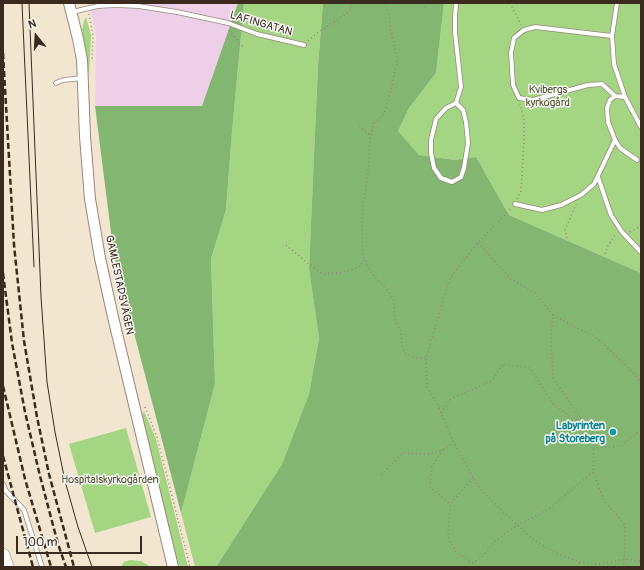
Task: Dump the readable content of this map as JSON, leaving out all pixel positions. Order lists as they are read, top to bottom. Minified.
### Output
{"streets":{"street":["GAMLESTADSVÄGEN"],"lane":["LAFINGATAN"]},"crossings":[["LAFINGATAN","GAMLESTADSVÄGEN"]],"parks":["Kvibergs kyrkogård","Hospitalskyrkogården"],"places":["Labyrinten på Storeberg"],"scale_bar":"100 m","north":"top"}
